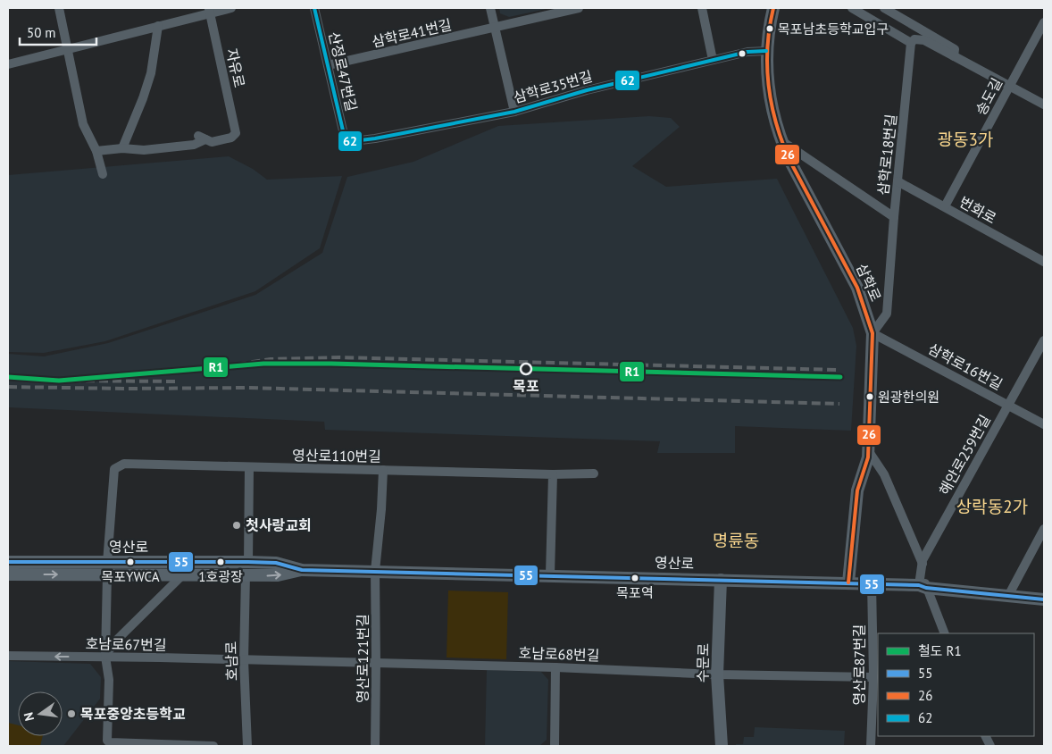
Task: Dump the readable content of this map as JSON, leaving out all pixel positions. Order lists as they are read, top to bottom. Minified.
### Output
{"streets":{"street":["삼학로41번길","자유로","산정로47번길","삼학로35번길","송도길","삼학로18번길","번화로","삼학로","삼학로16번길","해안로259번길","영산로110번길","영산로","호남로67번길","호남로68번길","영산로121번길","호남로","수문로","영산로87번길"]},"crossings":[["삼학로41번길","산정로47번길"],["산정로47번길","삼학로35번길"],["삼학로35번길","삼학로"],["송도길","번화로"],["삼학로18번길","번화로"],["삼학로18번길","삼학로"],["삼학로18번길","삼학로16번길"],["삼학로","삼학로16번길"],["삼학로","영산로"],["삼학로16번길","해안로259번길"],["영산로110번길","영산로"],["영산로110번길","영산로121번길"],["영산로","영산로121번길"],["영산로","호남로"],["영산로","수문로"],["영산로","영산로87번길"],["호남로67번길","호남로68번길"],["호남로67번길","호남로"],["호남로68번길","영산로121번길"],["호남로68번길","호남로"],["호남로68번길","수문로"],["호남로68번길","영산로87번길"]],"one_way":["호남로67번길"],"districts":["광동3가","상락동2가","명륜동"],"places":["목포남초등학교입구","목포","원광한의원","첫사랑교회","목포YWCA","1호광장","목포역","목포중앙초등학교"],"lines":["transit line 26","transit line 62","rail line R1","transit line 55"],"legend":["철도 R1","55","26","62"],"scale_bar":"50 m","north":"left"}
